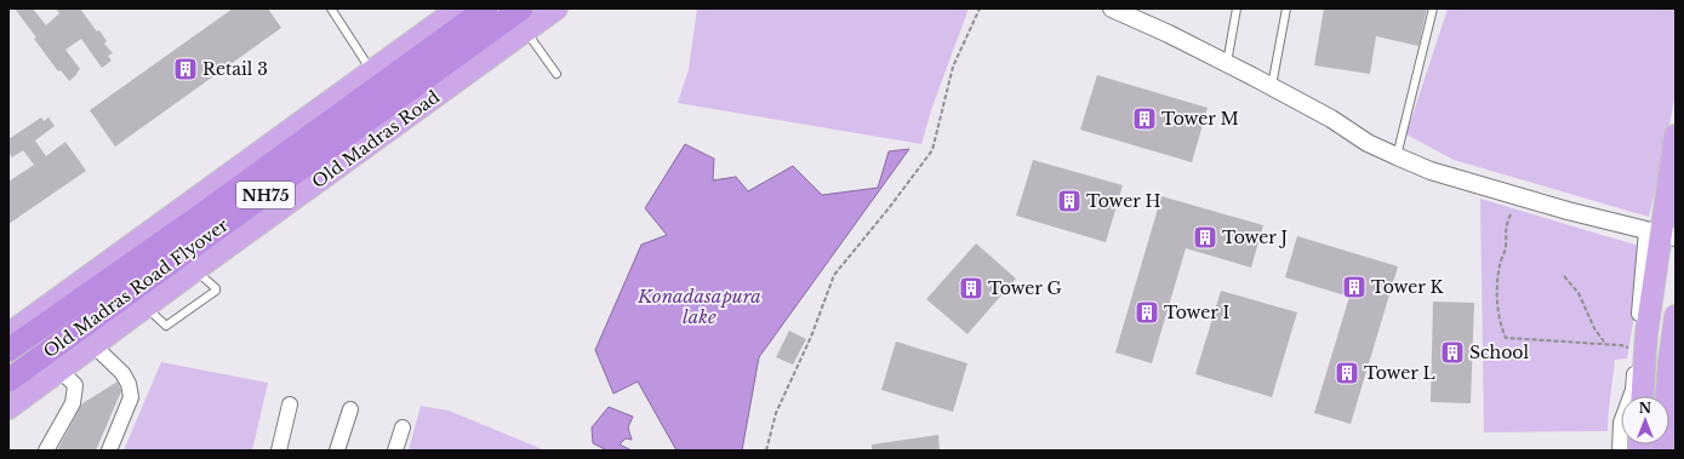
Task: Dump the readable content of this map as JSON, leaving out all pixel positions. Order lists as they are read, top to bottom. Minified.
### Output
{"streets":{"highway":["NH75","Old Madras Road Flyover"],"main road":["Old Madras Road"]},"water":["Konadasapura lake"],"places":{"building":["Retail 3","Tower M","Tower H","Tower J","Tower K","Tower G","Tower I","School","Tower L"]},"north":"top"}
